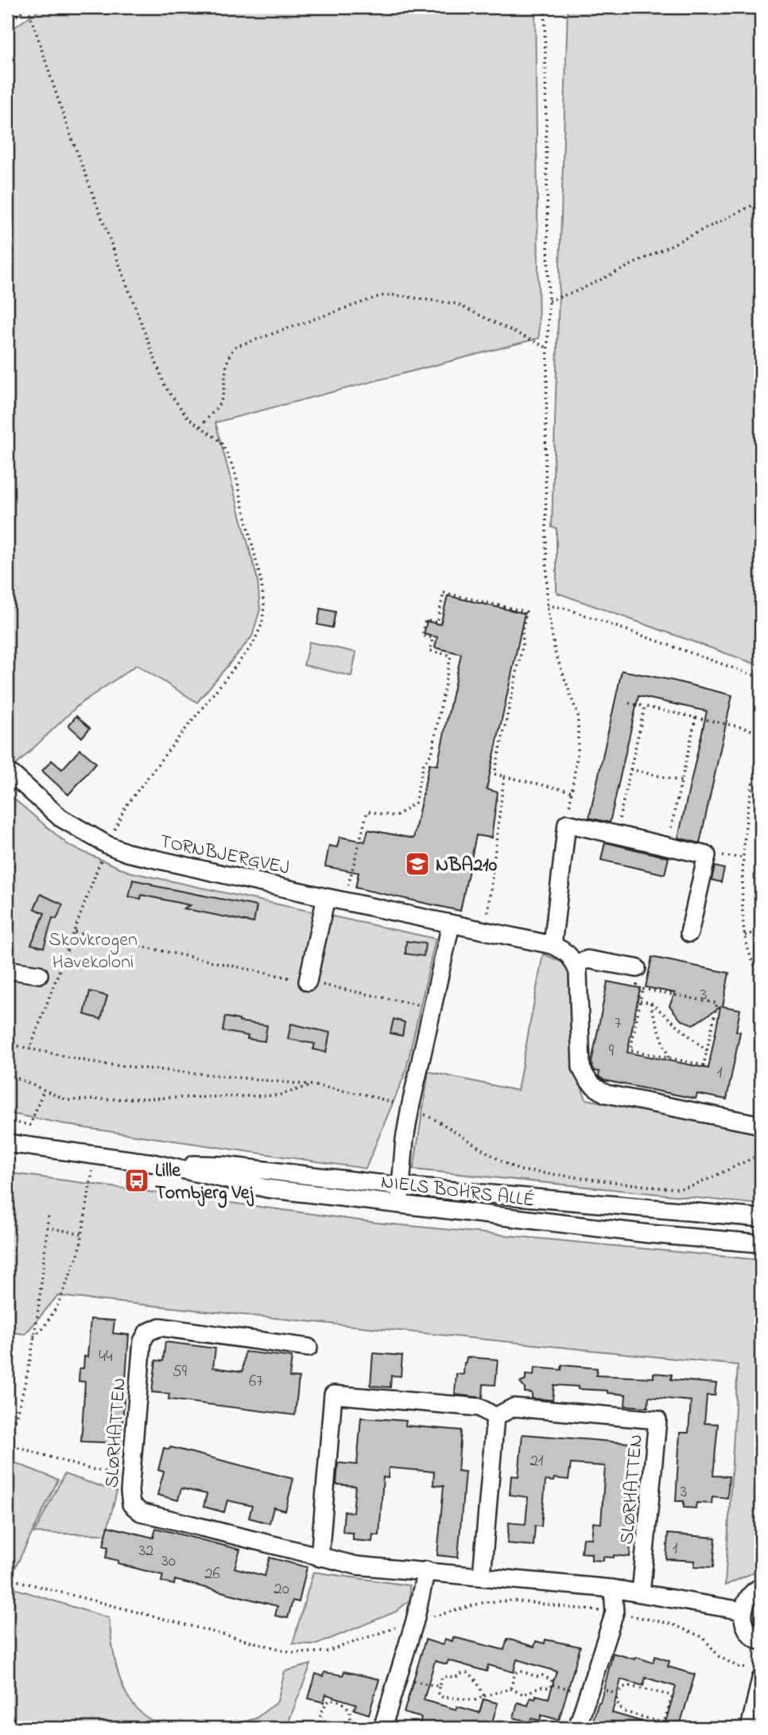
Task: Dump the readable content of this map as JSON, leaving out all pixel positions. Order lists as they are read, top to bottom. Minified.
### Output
{"streets":{"street":["TORNBJERGVEJ","NIELS BOHRS ALLÉ","SLØRHATTEN"]},"parks":["Skovkrogen Havekoloni"],"places":{"school or university":["NBA210"],"bus stop":["Lille Tornbjerg Vej"]},"house_numbers":["3","7","9","1","44","59","67","21","3","1","32","30","26","20"]}
